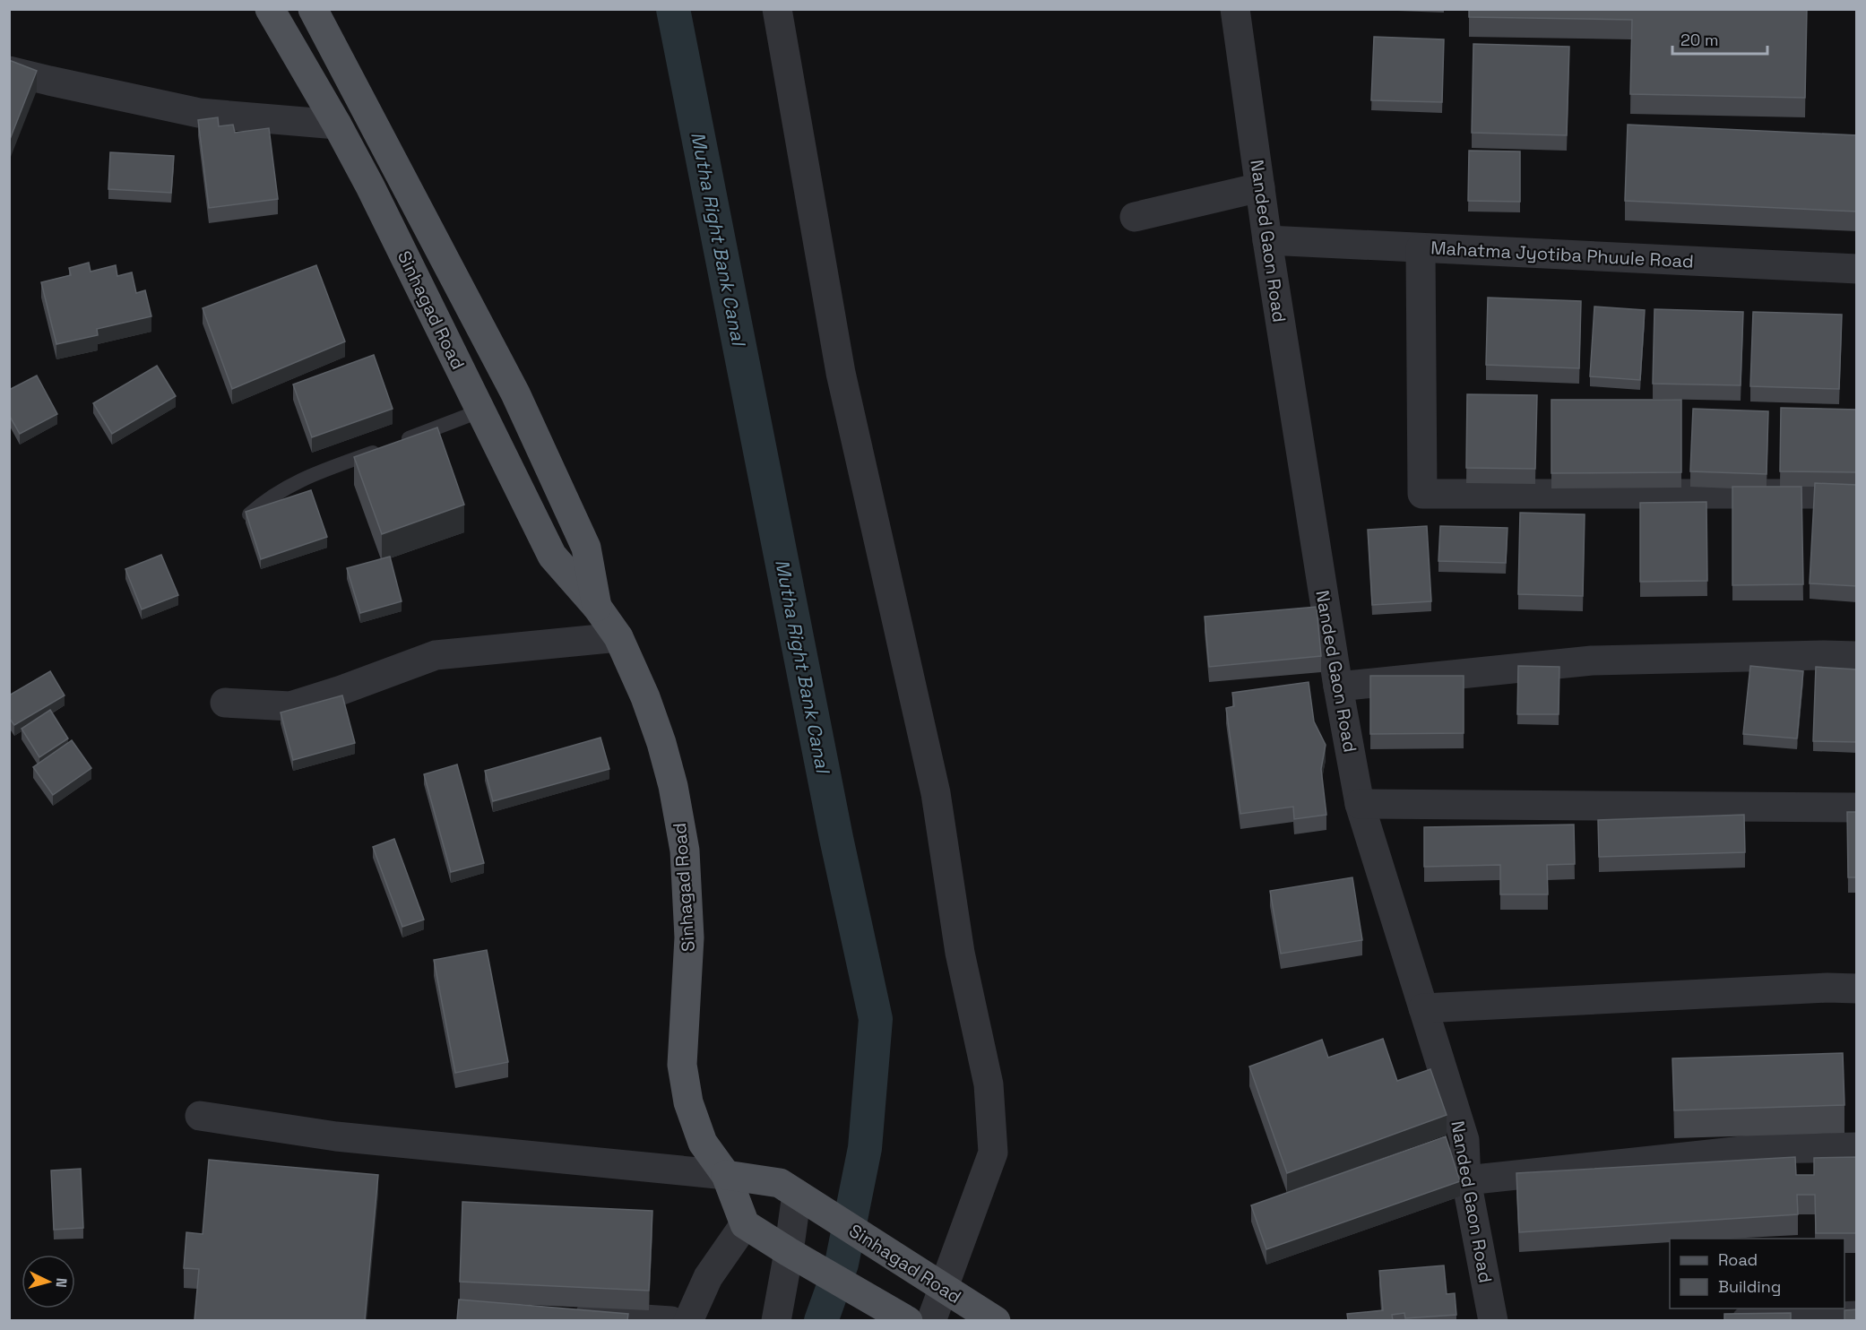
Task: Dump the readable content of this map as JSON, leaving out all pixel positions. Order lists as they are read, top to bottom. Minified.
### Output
{"streets":{"main road":["Sinhagad Road"],"street":["Nanded Gaon Road","Mahatma Jyotiba Phuule Road"]},"crossings":[["Nanded Gaon Road","Mahatma Jyotiba Phuule Road"]],"water":["Mutha Right Bank Canal"],"legend":["Road","Building"],"scale_bar":"20 m","north":"right"}
